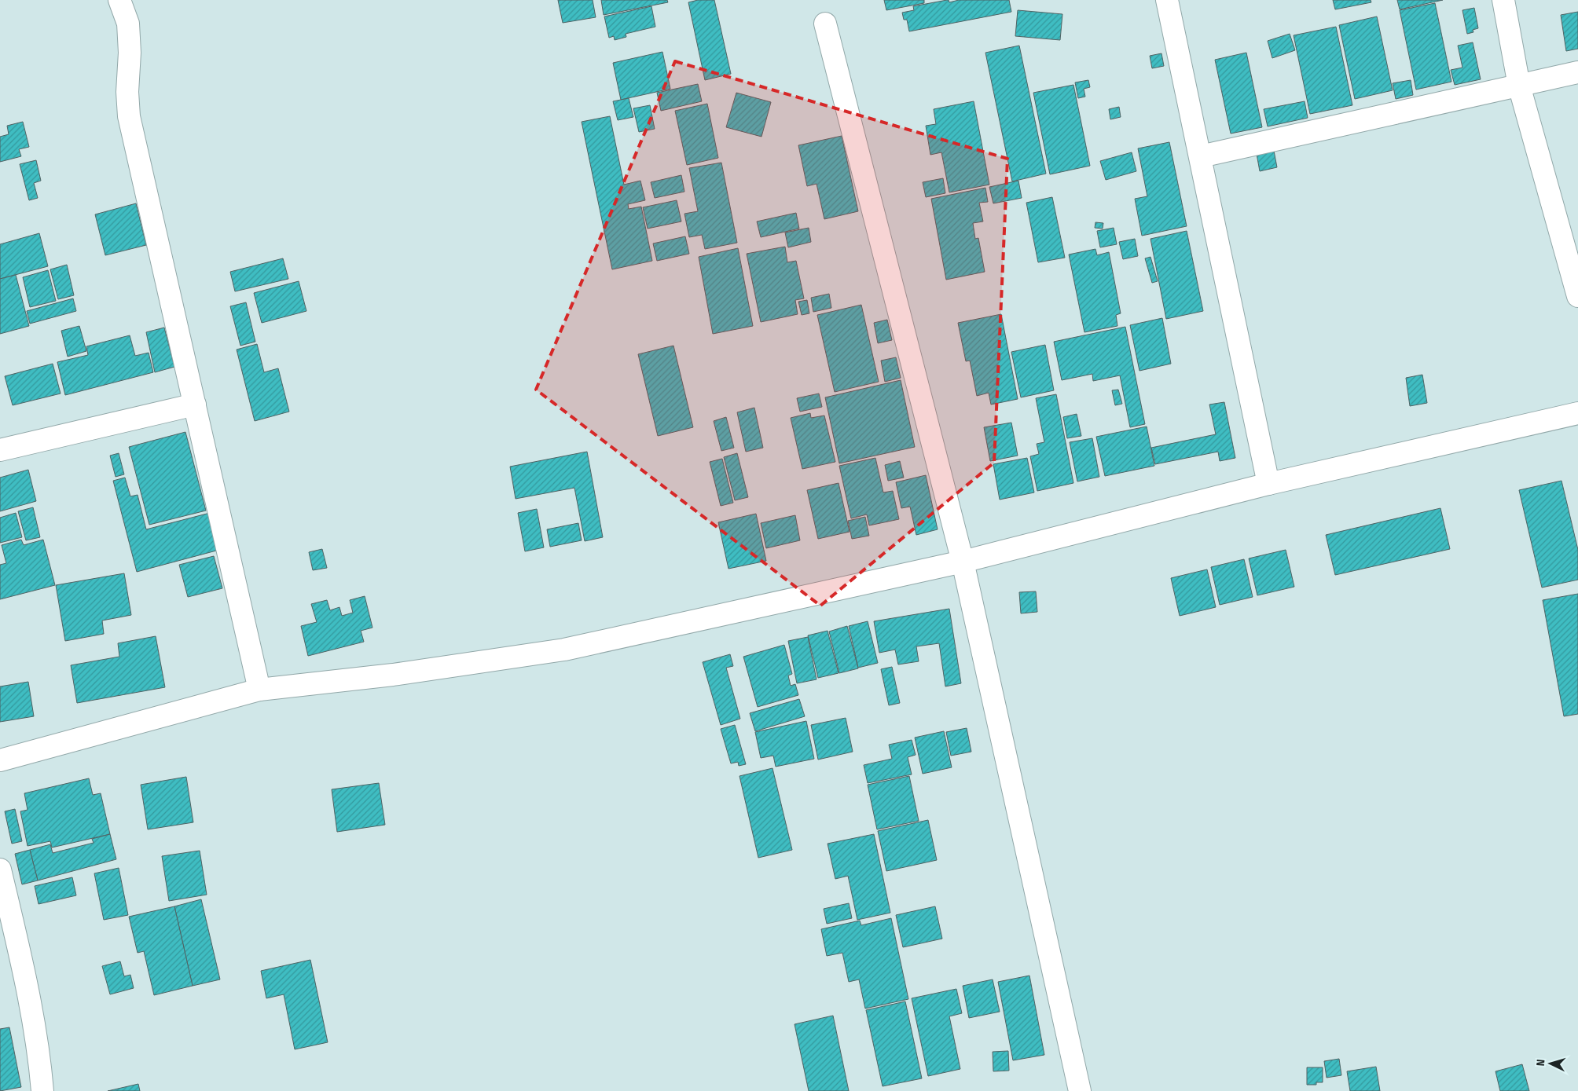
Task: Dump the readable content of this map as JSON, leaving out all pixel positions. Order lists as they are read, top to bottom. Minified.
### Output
{"north":"left"}
